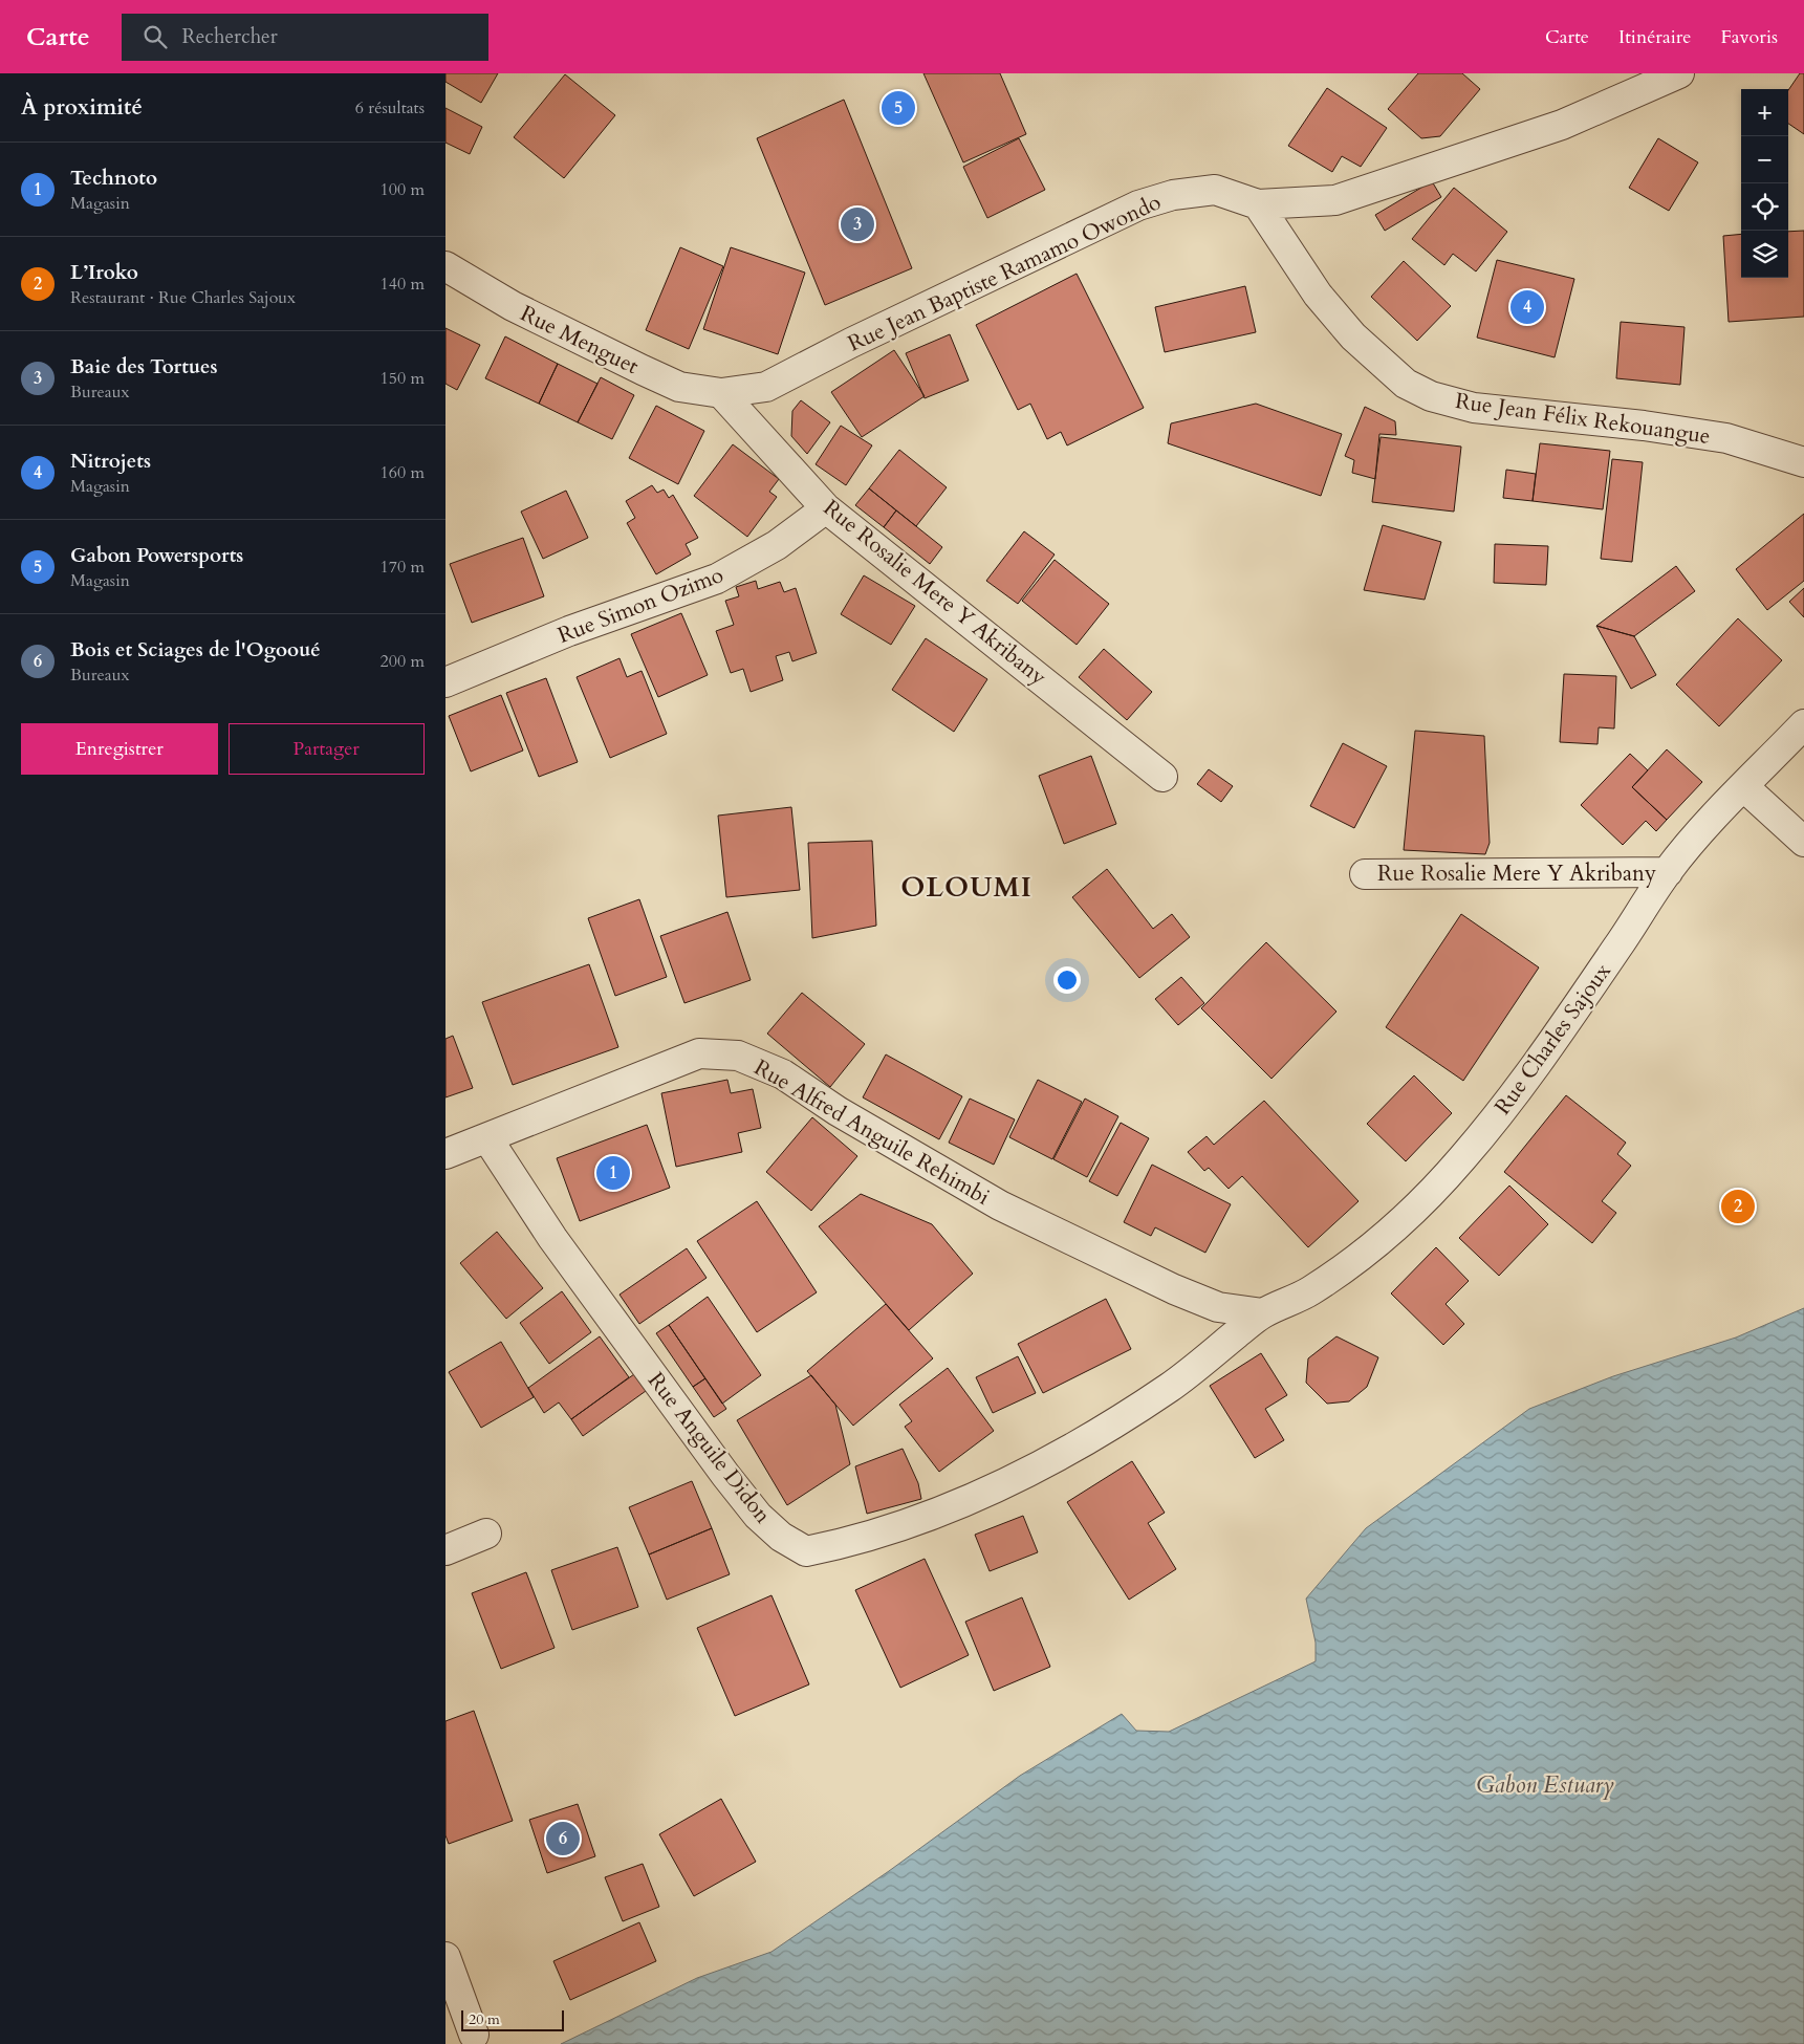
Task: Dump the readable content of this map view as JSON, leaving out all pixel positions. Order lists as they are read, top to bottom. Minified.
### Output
{"streets":{"street":["Rue Jean Baptiste Ramamo Owondo","Rue Menguet","Rue Jean Félix Rekouangue","Rue Rosalie Mere Y Akribany","Rue Simon Ozimo","Rue Charles Sajoux","Rue Alfred Anguile Rehimbi","Rue Anguile Didon"]},"crossings":[["Rue Jean Baptiste Ramamo Owondo","Rue Menguet"],["Rue Jean Baptiste Ramamo Owondo","Rue Jean Félix Rekouangue"],["Rue Jean Baptiste Ramamo Owondo","Rue Rosalie Mere Y Akribany"],["Rue Menguet","Rue Rosalie Mere Y Akribany"],["Rue Rosalie Mere Y Akribany","Rue Simon Ozimo"],["Rue Rosalie Mere Y Akribany","Rue Charles Sajoux"],["Rue Charles Sajoux","Rue Alfred Anguile Rehimbi"],["Rue Charles Sajoux","Rue Anguile Didon"],["Rue Alfred Anguile Rehimbi","Rue Anguile Didon"]],"districts":["OLOUMI"],"water":["Gabon Estuary"],"scale_bar":"20 m","page":{"header":"Carte","search":"Rechercher","nav":["Carte","Itinéraire","Favoris"],"heading":["À proximité","6 résultats"],"map_buttons":["+","−"],"pins":["5","3","4","1","2","6"],"list":[{"mark":"1","name":"Technoto","note":"Magasin","value":"100 m"},{"mark":"2","name":"L’Iroko","note":"Restaurant · Rue Charles Sajoux","value":"140 m"},{"mark":"3","name":"Baie des Tortues","note":"Bureaux","value":"150 m"},{"mark":"4","name":"Nitrojets","note":"Magasin","value":"160 m"},{"mark":"5","name":"Gabon Powersports","note":"Magasin","value":"170 m"},{"mark":"6","name":"Bois et Sciages de l'Ogooué","note":"Bureaux","value":"200 m"}],"buttons":["Enregistrer","Partager"],"scale":"20 m"}}
